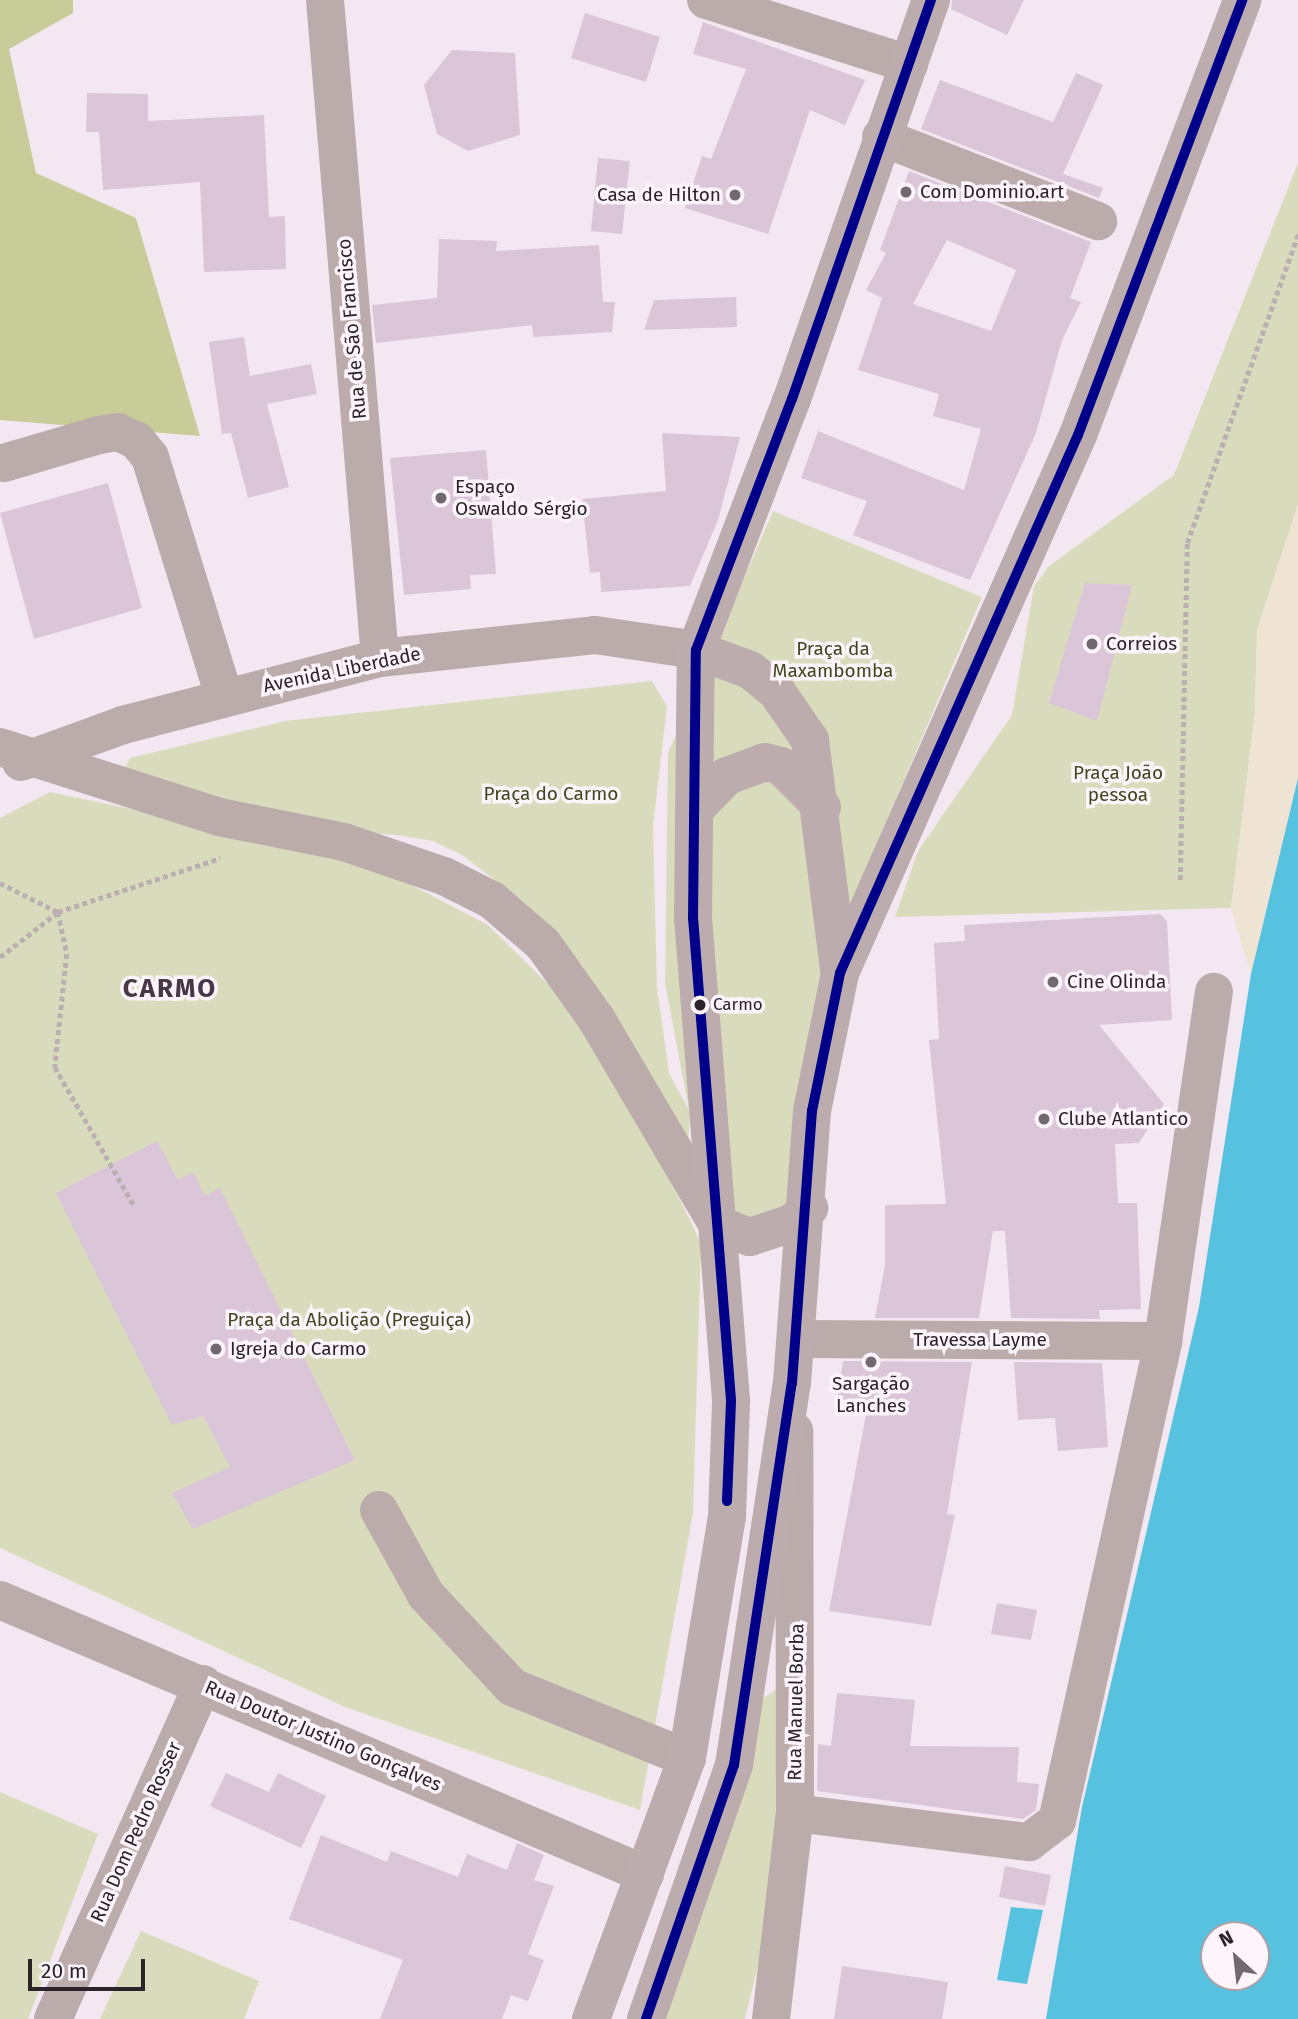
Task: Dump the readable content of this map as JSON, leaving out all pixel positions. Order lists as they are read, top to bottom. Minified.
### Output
{"streets":{"street":["Rua de São Francisco","Avenida Liberdade","Travessa Layme","Rua Manuel Borba","Rua Doutor Justino Gonçalves","Rua Dom Pedro Rosser"]},"crossings":[["Rua de São Francisco","Avenida Liberdade"],["Rua Doutor Justino Gonçalves","Rua Dom Pedro Rosser"]],"districts":["CARMO"],"parks":["Praça da Maxambomba","Praça João pessoa","Praça do Carmo","Praça da Abolição (Preguiça)"],"places":["Com Dominio.art","Casa de Hilton","Espaço Oswaldo Sérgio","Correios","Cine Olinda","Carmo","Clube Atlantico","Igreja do Carmo","Sargação Lanches"],"scale_bar":"20 m","north":"top left"}
